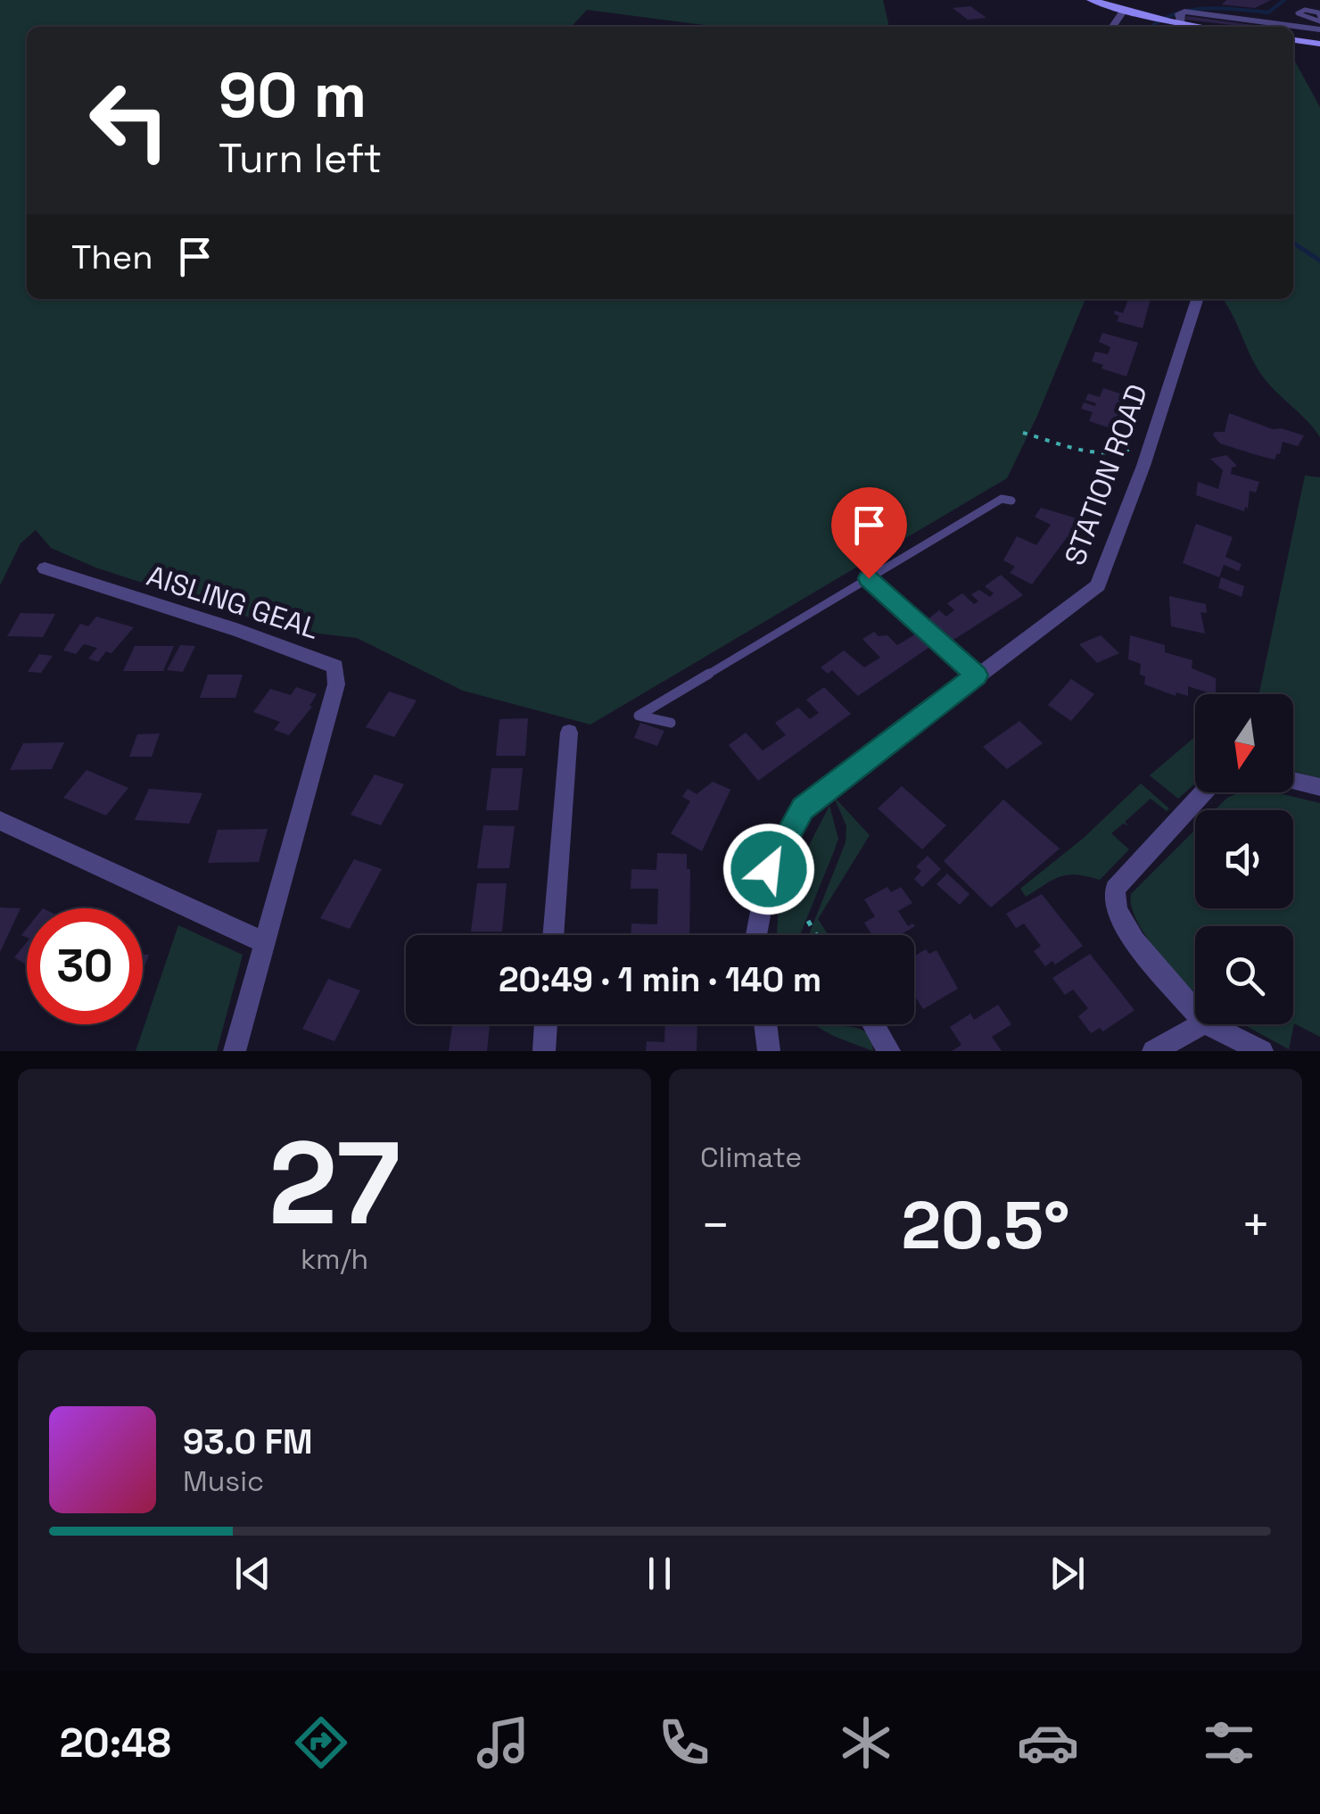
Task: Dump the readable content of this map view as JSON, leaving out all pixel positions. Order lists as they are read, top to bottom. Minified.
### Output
{"streets":{"street":["STATION ROAD","AISLING GEAL"]},"north":"bottom","page":{"turn":["90 m","Turn left"],"then":"Then","limit":"30","trip":"20:49 · 1 min · 140 m","tile":[["27","km/h"],"Climate"],"heat":["−","20.5°","+"],"song":["93.0 FM","Music"],"tabs":"20:48"}}
